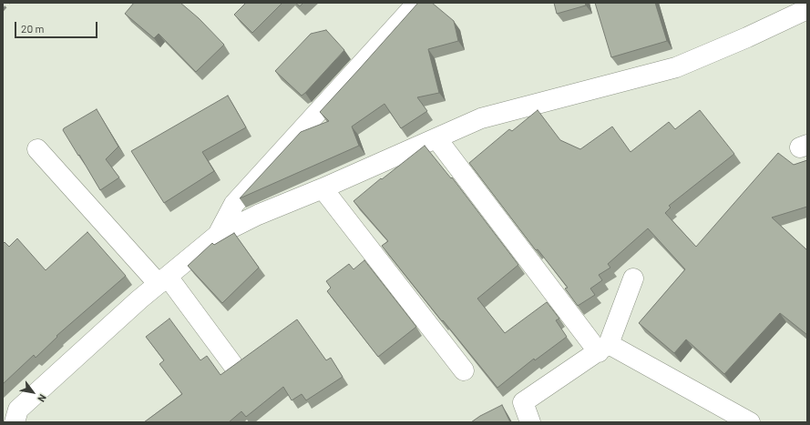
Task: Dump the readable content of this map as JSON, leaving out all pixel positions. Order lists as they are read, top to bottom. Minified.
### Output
{"scale_bar":"20 m","north":"bottom right"}
